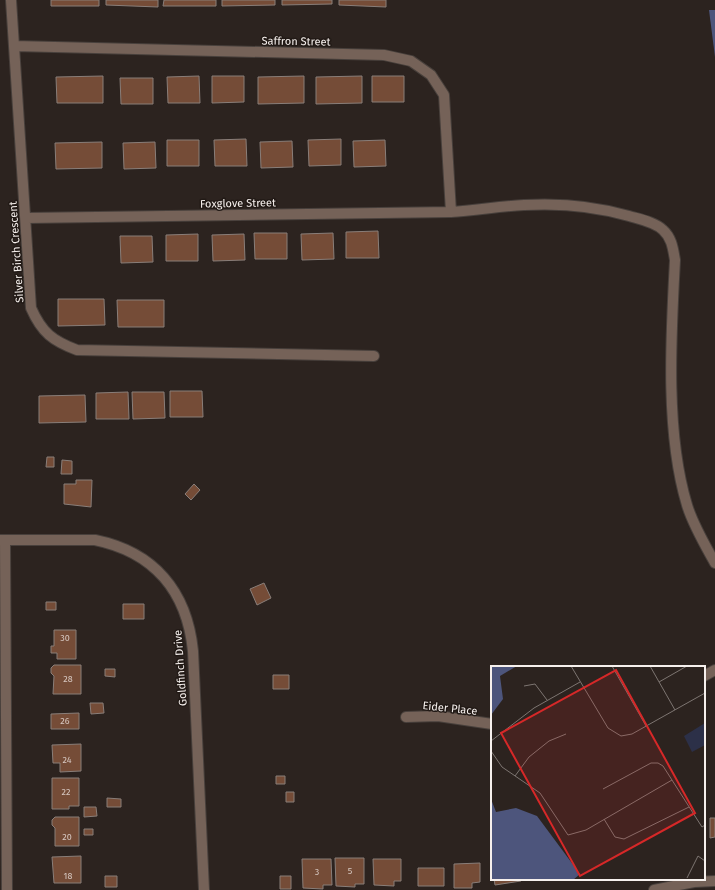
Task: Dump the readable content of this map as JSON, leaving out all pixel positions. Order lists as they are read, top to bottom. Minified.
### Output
{"streets":{"street":["Saffron Street","Foxglove Street","Silver Birch Crescent","Goldfinch Drive","Eider Place"]},"crossings":[["Saffron Street","Foxglove Street"],["Saffron Street","Silver Birch Crescent"],["Foxglove Street","Silver Birch Crescent"]],"house_numbers":["30","28","26","24","22","20","5","3","18"]}
